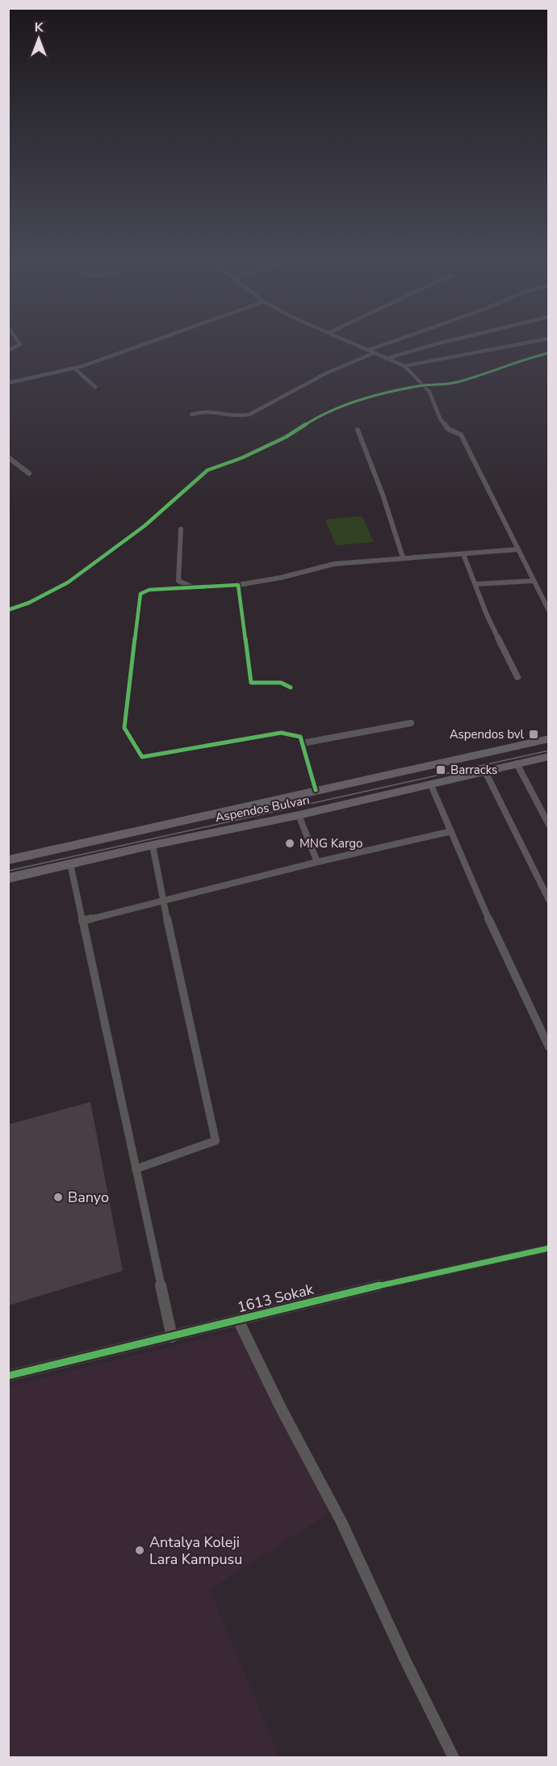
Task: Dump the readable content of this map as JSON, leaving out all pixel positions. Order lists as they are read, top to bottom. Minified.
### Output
{"streets":{"main road":["Aspendos Bulvarı"],"street":["1613 Sokak"]},"places":{"transit":["Aspendos bvl","Barracks"],"other":["MNG Kargo","Banyo","Antalya Koleji Lara Kampusu"]},"north":"top"}
